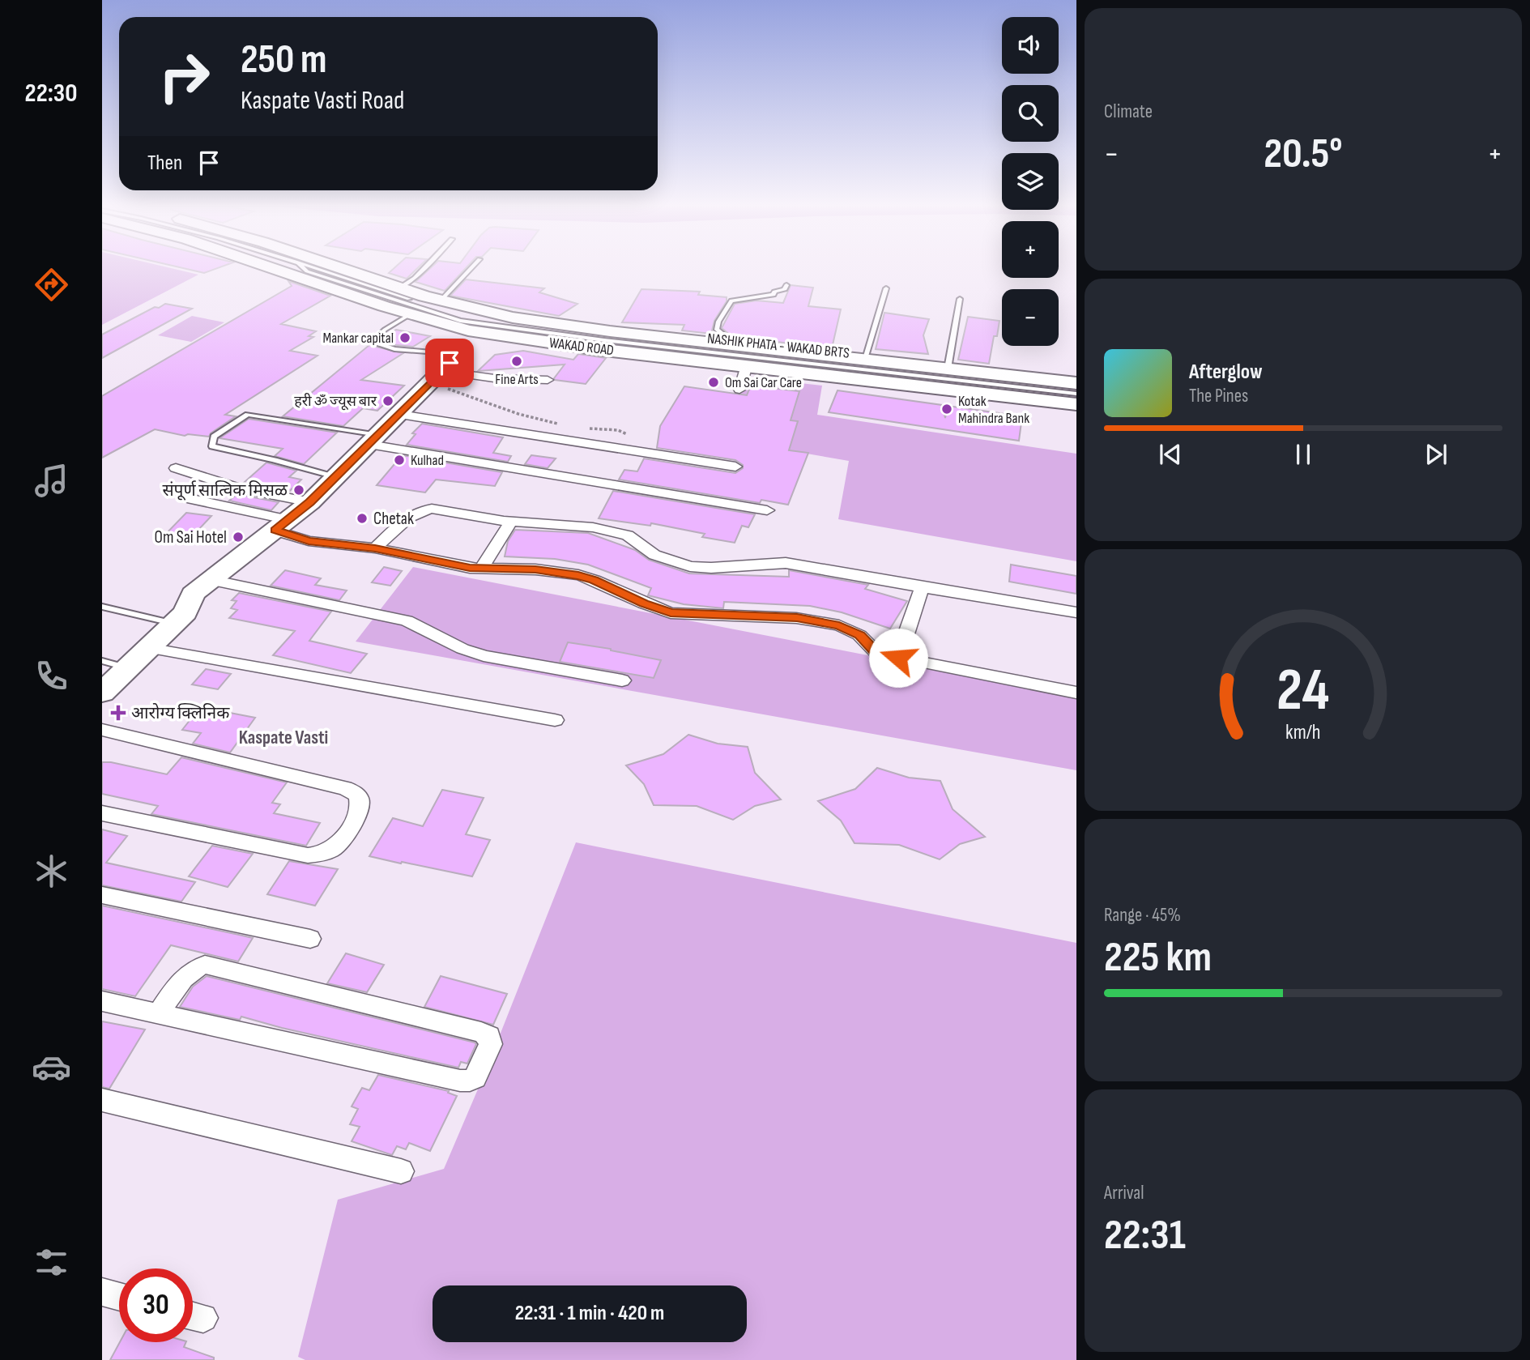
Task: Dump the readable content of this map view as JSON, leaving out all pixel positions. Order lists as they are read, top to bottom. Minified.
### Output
{"streets":{"main road":["WAKAD ROAD"],"lane":["NASHIK PHATA - WAKAD BRTS"]},"crossings":[["NASHIK PHATA - WAKAD BRTS","WAKAD ROAD"]],"districts":["Kaspate Vasti"],"places":{"other":["Mankar capital","Fine Arts","Om Sai Car Care","हरी ॐ ज्यूस बार","Kotak Mahindra Bank","Kulhad","संपूर्ण सात्विक मिसळ","Chetak","Om Sai Hotel"],"health":["आरोग्य क्लिनिक"]},"page":{"tabs":"22:30","tile":["Climate",["Range · 45%","225 km"],["Arrival","22:31"]],"map_buttons":["+","−"],"turn":["250 m","Kaspate Vasti Road"],"heat":["−","20.5°","+"],"then":"Then","song":["Afterglow","The Pines"],"limit":"30","trip":"22:31 · 1 min · 420 m","gauge":["24","km/h"]}}
